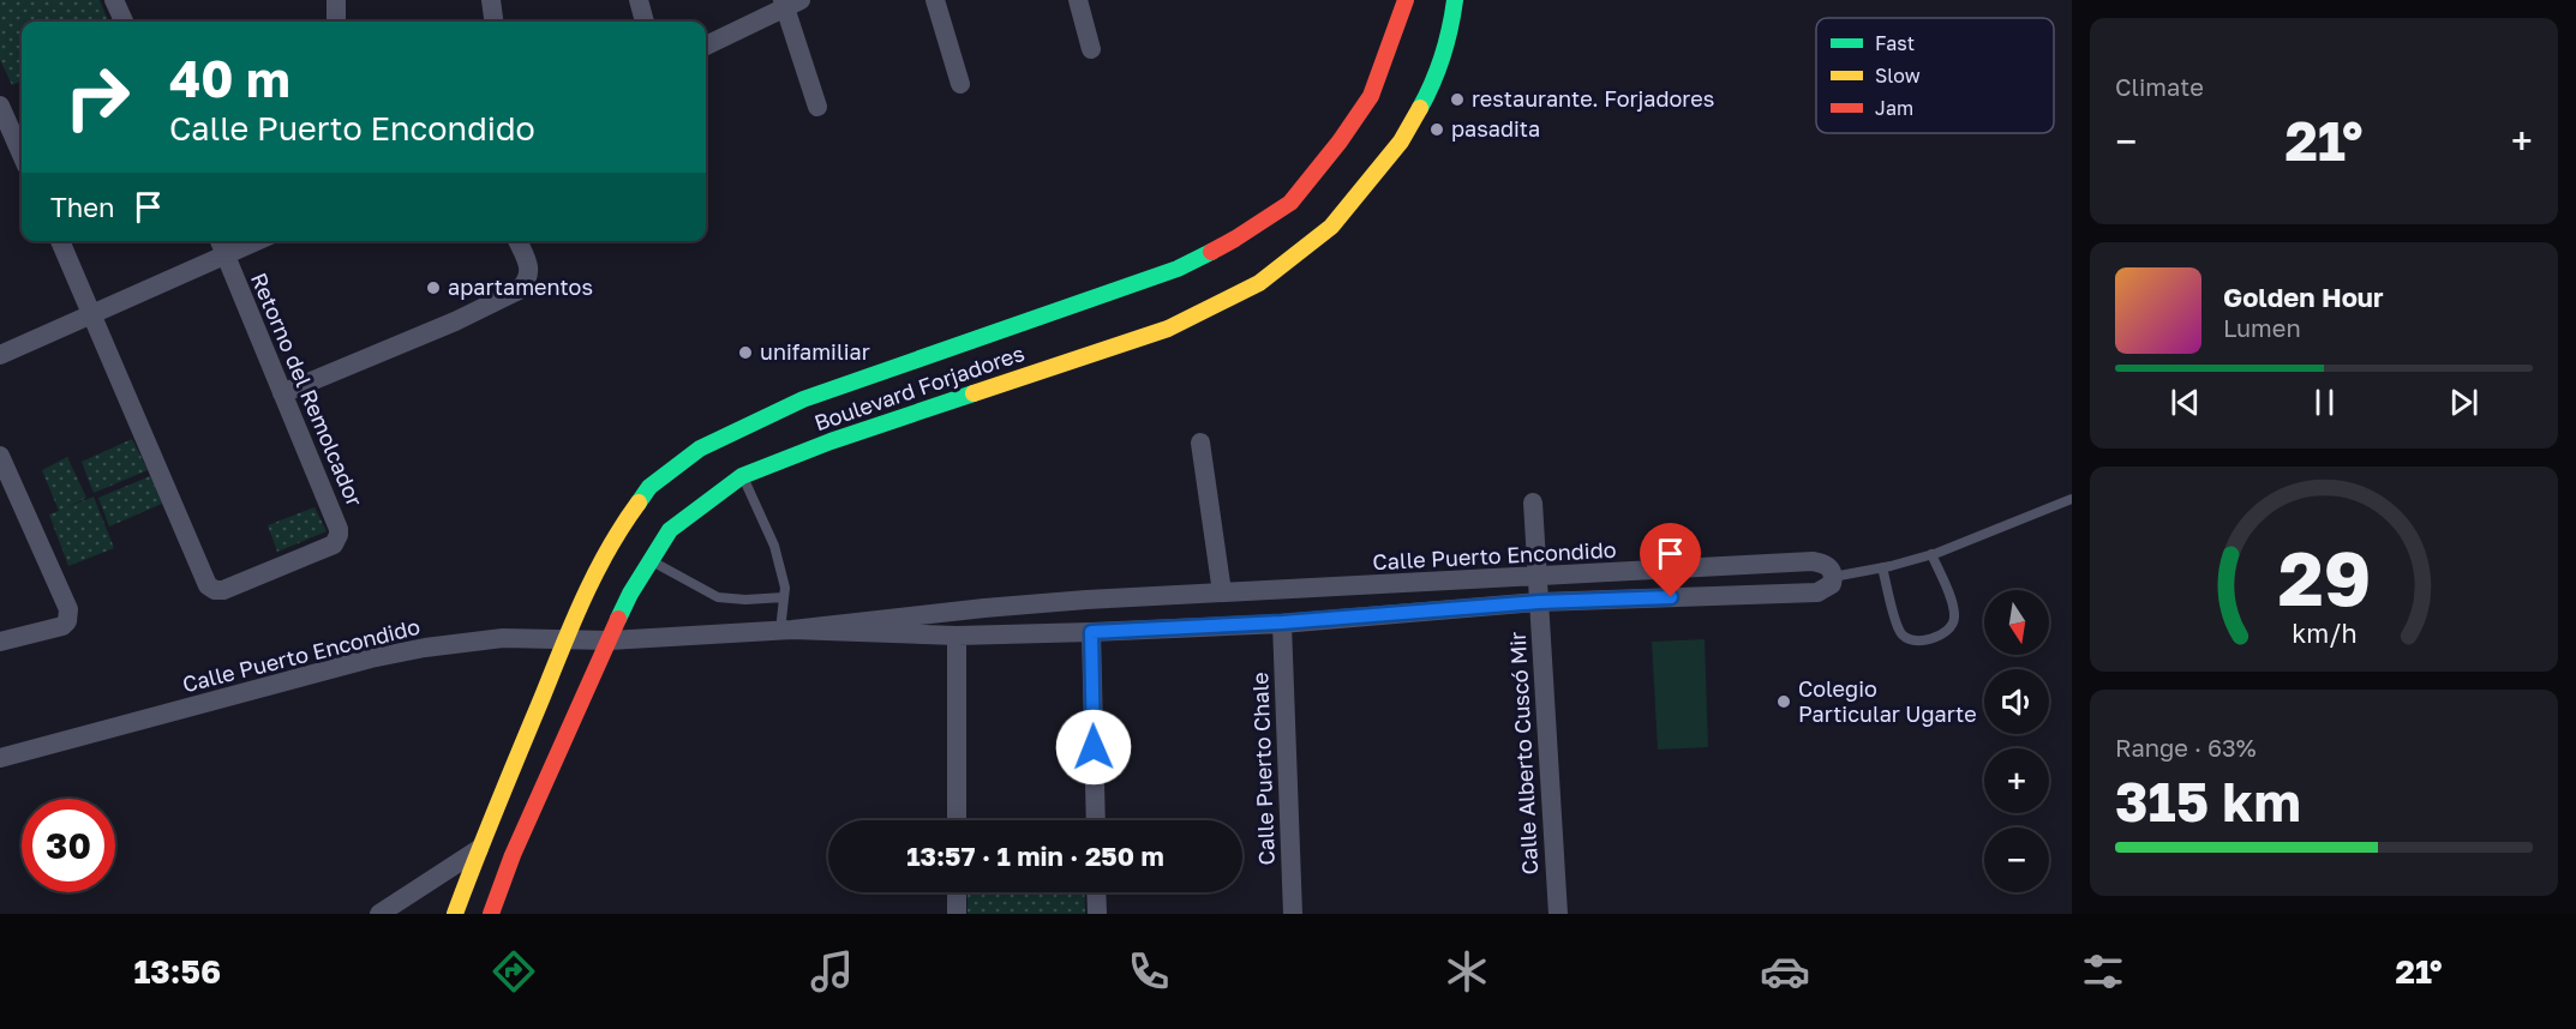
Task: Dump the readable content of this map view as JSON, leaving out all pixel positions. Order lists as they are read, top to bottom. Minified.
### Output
{"streets":{"main road":["Boulevard Forjadores"],"street":["Retorno del Remolcador","Calle Puerto Encondido","Calle Alberto Cuscó Mir","Calle Puerto Chale"]},"crossings":[["Boulevard Forjadores","Calle Puerto Encondido"],["Calle Puerto Encondido","Calle Alberto Cuscó Mir"],["Calle Puerto Encondido","Calle Puerto Chale"]],"places":["restaurante. Forjadores","pasadita","apartamentos","unifamiliar","Colegio Particular Ugarte"],"legend":["Fast","Slow","Jam"],"north":"bottom","page":{"tile":["Climate",["Range · 63%","315 km"]],"turn":["40 m","Calle Puerto Encondido"],"heat":["−","21°","+"],"then":"Then","song":["Golden Hour","Lumen"],"map_buttons":["+","−"],"limit":"30","trip":"13:57 · 1 min · 250 m","tabs":["13:56","21°"],"gauge":["29","km/h"]}}
